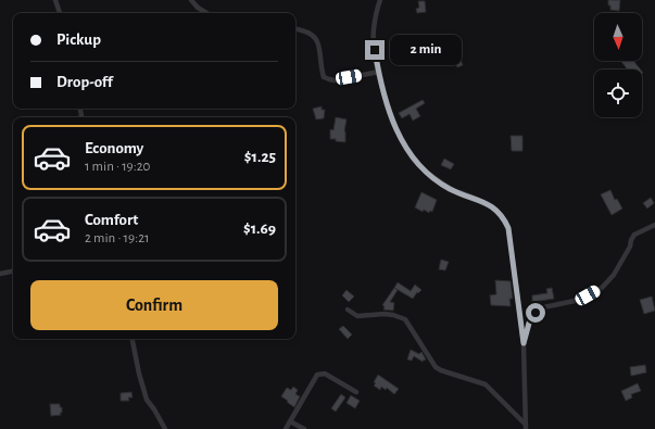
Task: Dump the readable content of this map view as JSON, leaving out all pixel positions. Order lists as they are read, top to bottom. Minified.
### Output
{"north":"bottom","page":{"banner":["Pickup","Drop-off"],"bubble":"2 min","list":[{"name":"Economy","note":"1 min · 19:20","value":"$1.25"},{"name":"Comfort","note":"2 min · 19:21","value":"$1.69"}],"buttons":"Confirm"}}
